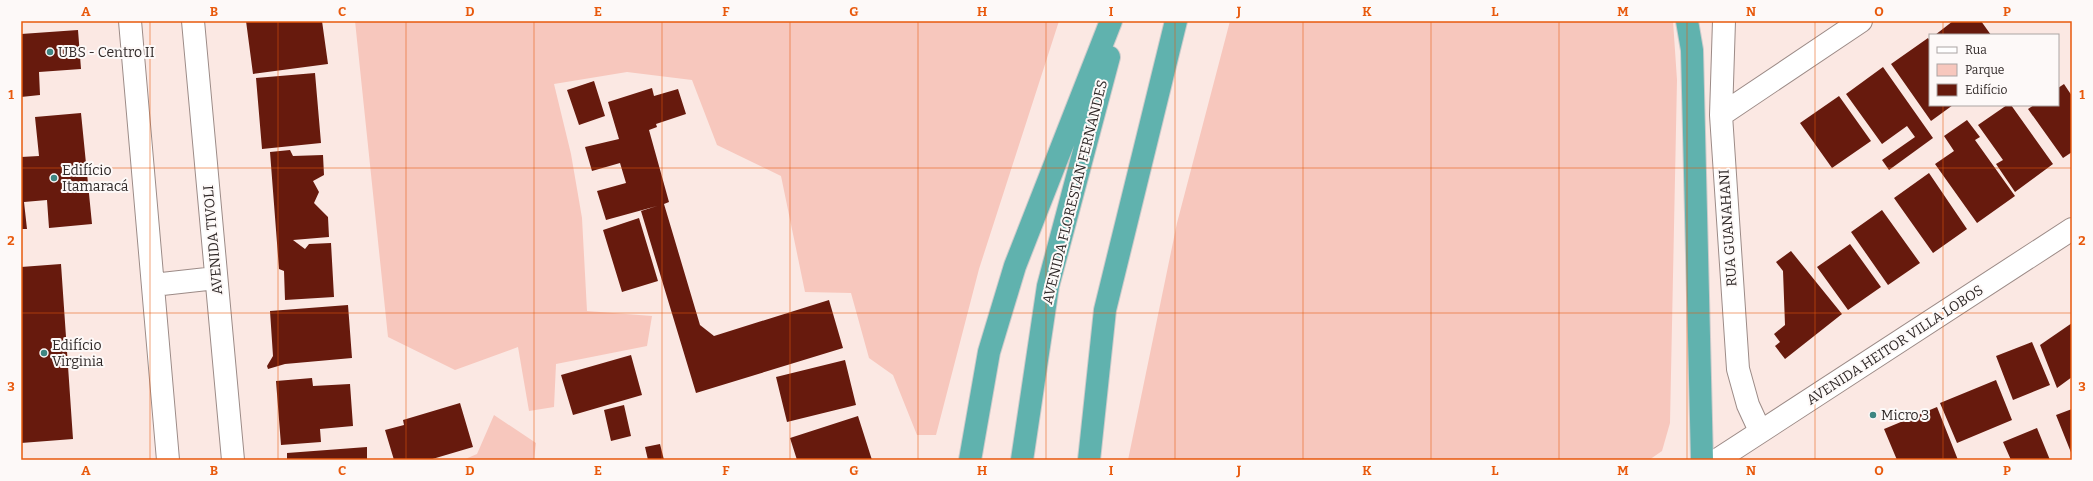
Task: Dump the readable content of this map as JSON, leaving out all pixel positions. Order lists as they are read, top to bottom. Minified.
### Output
{"streets":{"highway":["AVENIDA FLORESTAN FERNANDES"],"street":["RUA GUANAHANI","AVENIDA TIVOLI","AVENIDA HEITOR VILLA LOBOS"]},"crossings":[["RUA GUANAHANI","AVENIDA HEITOR VILLA LOBOS"]],"places":["UBS - Centro II","Edifício Itamaracá","Edifício Virginia","Micro 3"],"legend":["Rua","Parque","Edifício"],"grid":{"columns":["A","B","C","D","E","F","G","H","I","J","K","L","M","N","O","P"],"rows":["1","2","3"]}}
